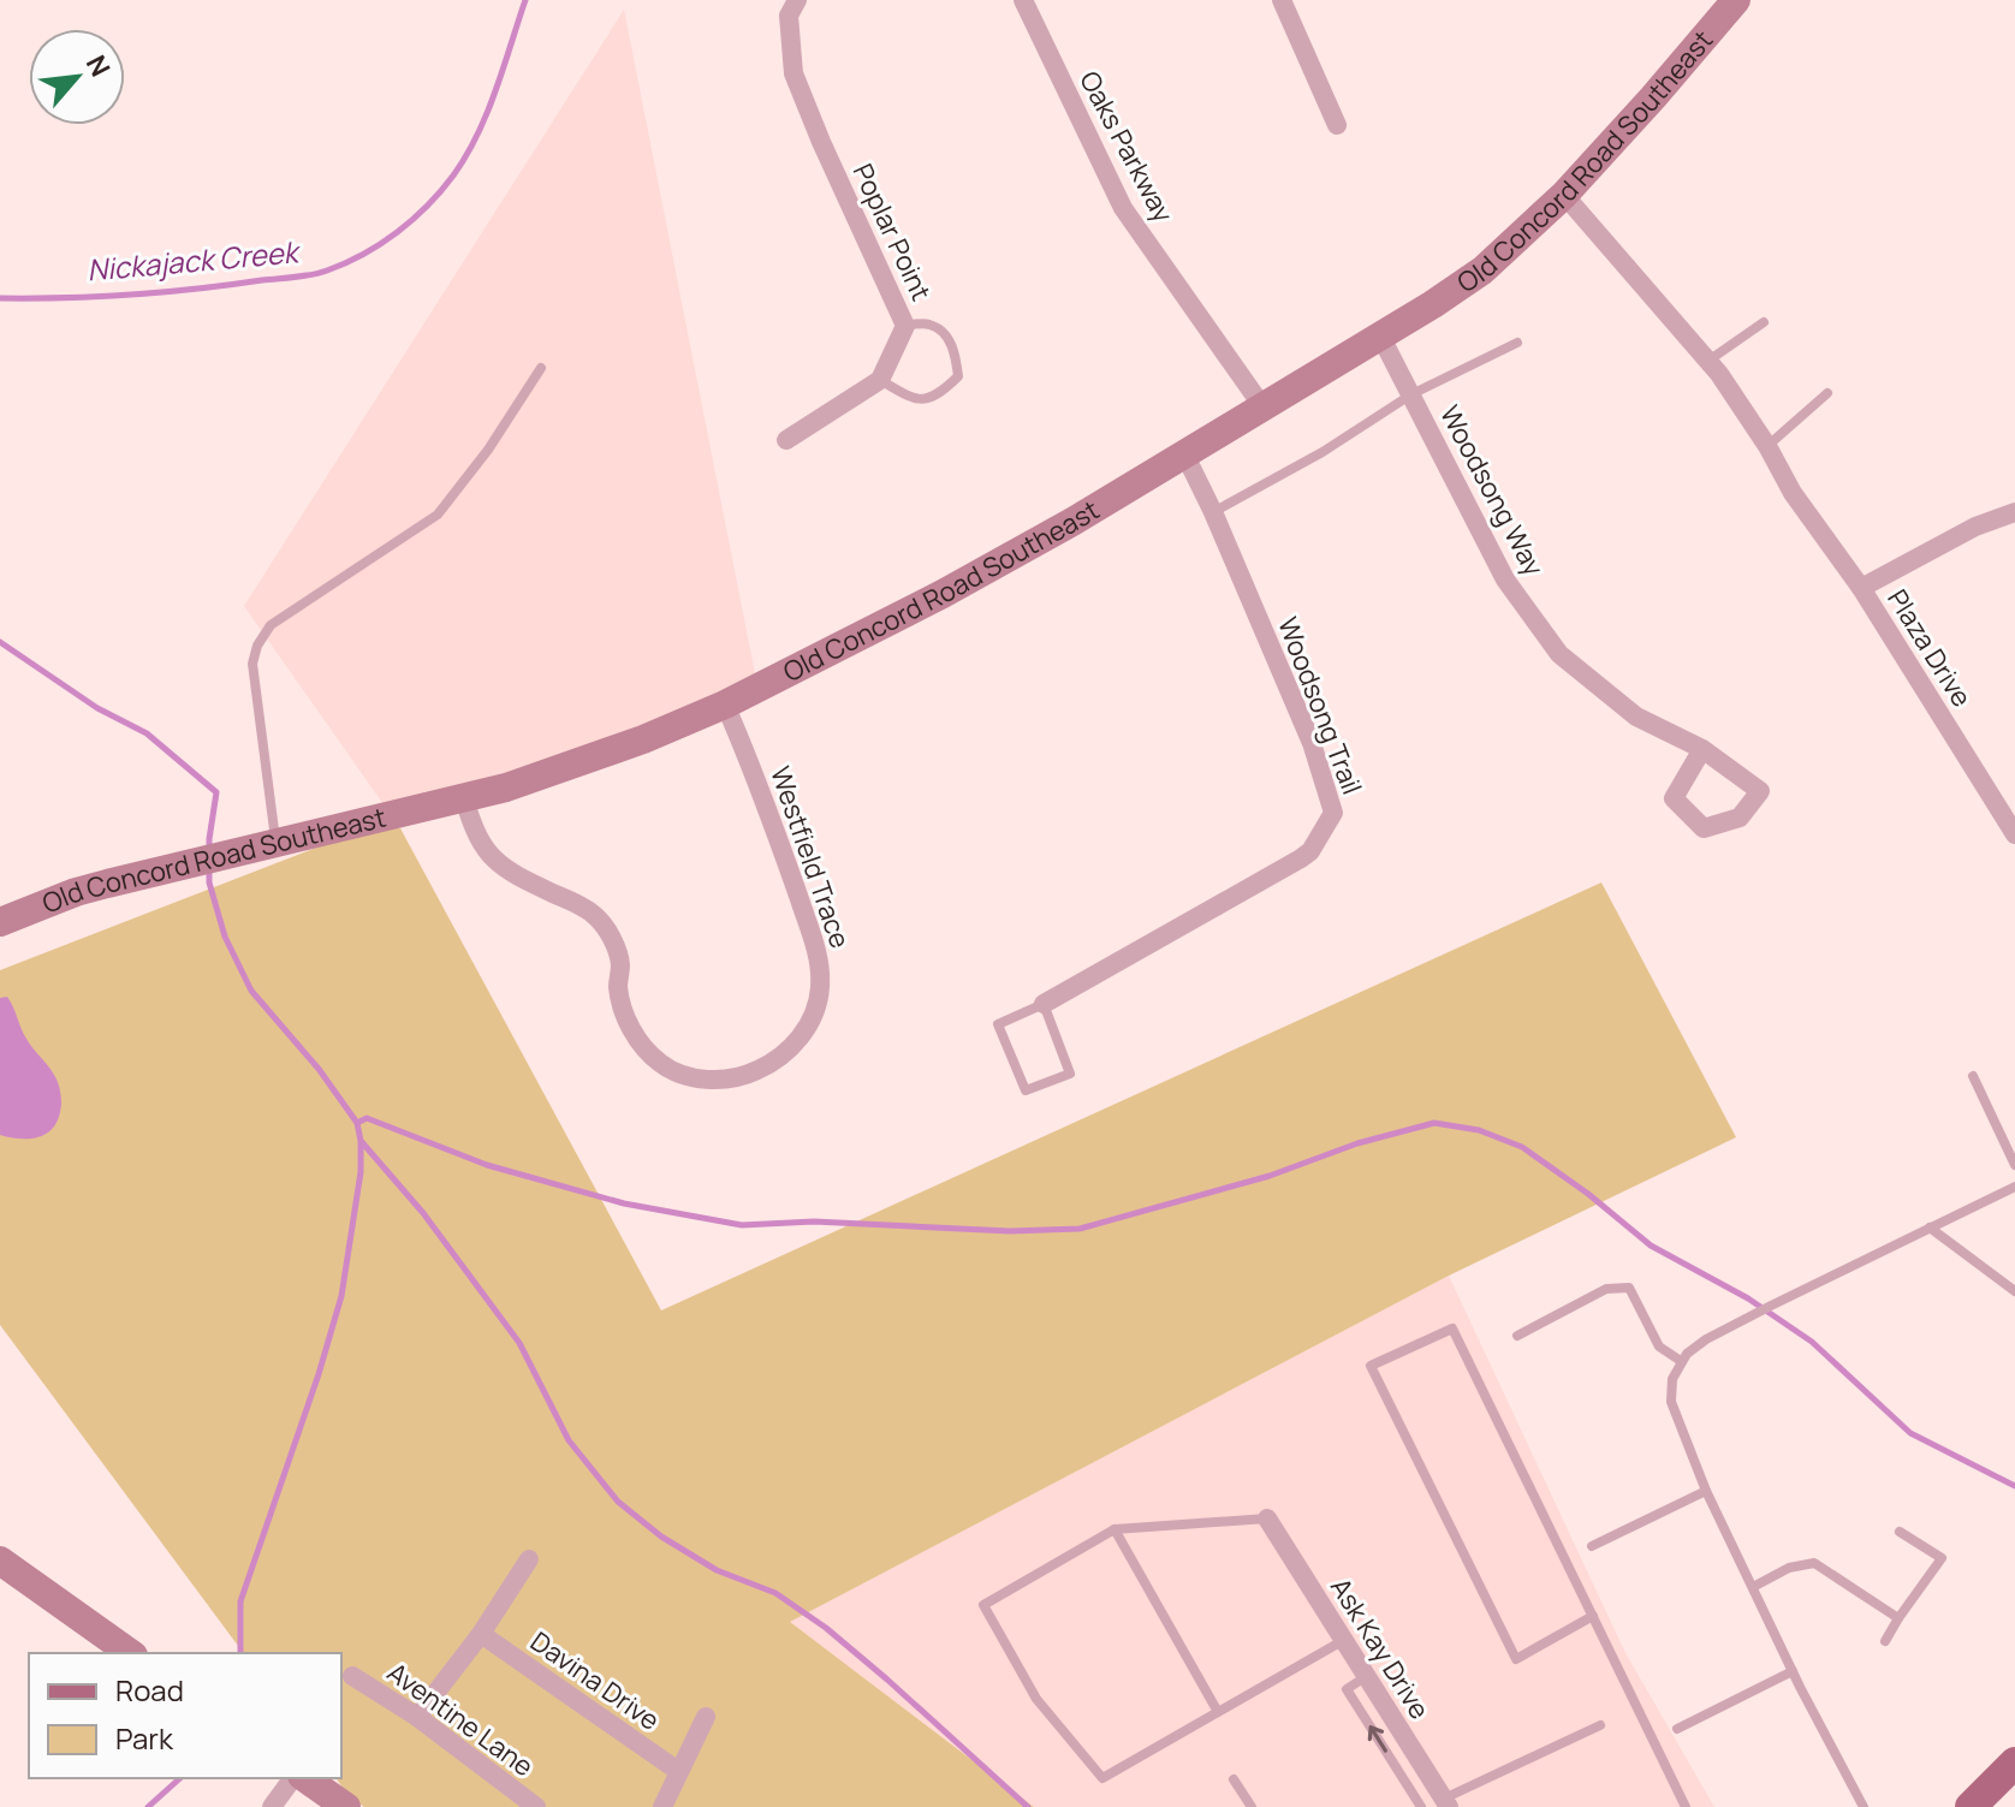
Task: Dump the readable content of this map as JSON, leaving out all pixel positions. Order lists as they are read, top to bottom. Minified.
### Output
{"streets":{"street":["Oaks Parkway","Old Concord Road Southeast","Poplar Point","Woodsong Way","Plaza Drive","Woodsong Trail","Westfield Trace","Ask Kay Drive","Davina Drive","Aventine Lane"]},"crossings":[["Oaks Parkway","Old Concord Road Southeast"],["Old Concord Road Southeast","Woodsong Way"],["Old Concord Road Southeast","Plaza Drive"],["Old Concord Road Southeast","Woodsong Trail"],["Old Concord Road Southeast","Westfield Trace"]],"water":["Nickajack Creek"],"legend":["Road","Park"],"north":"top right"}
